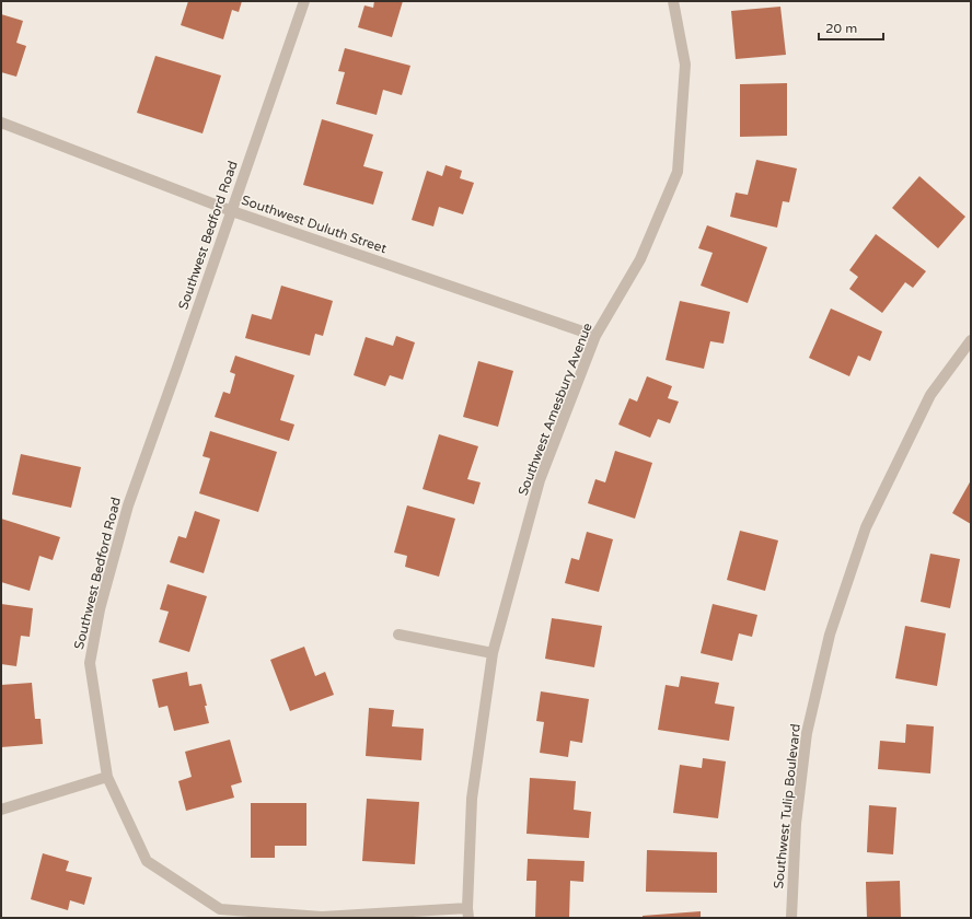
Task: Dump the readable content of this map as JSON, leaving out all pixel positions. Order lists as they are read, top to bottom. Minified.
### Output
{"streets":{"street":["Southwest Duluth Street","Southwest Bedford Road","Southwest Amesbury Avenue","Southwest Tulip Boulevard"]},"crossings":[["Southwest Duluth Street","Southwest Bedford Road"],["Southwest Duluth Street","Southwest Amesbury Avenue"],["Southwest Bedford Road","Southwest Amesbury Avenue"]],"scale_bar":"20 m"}
